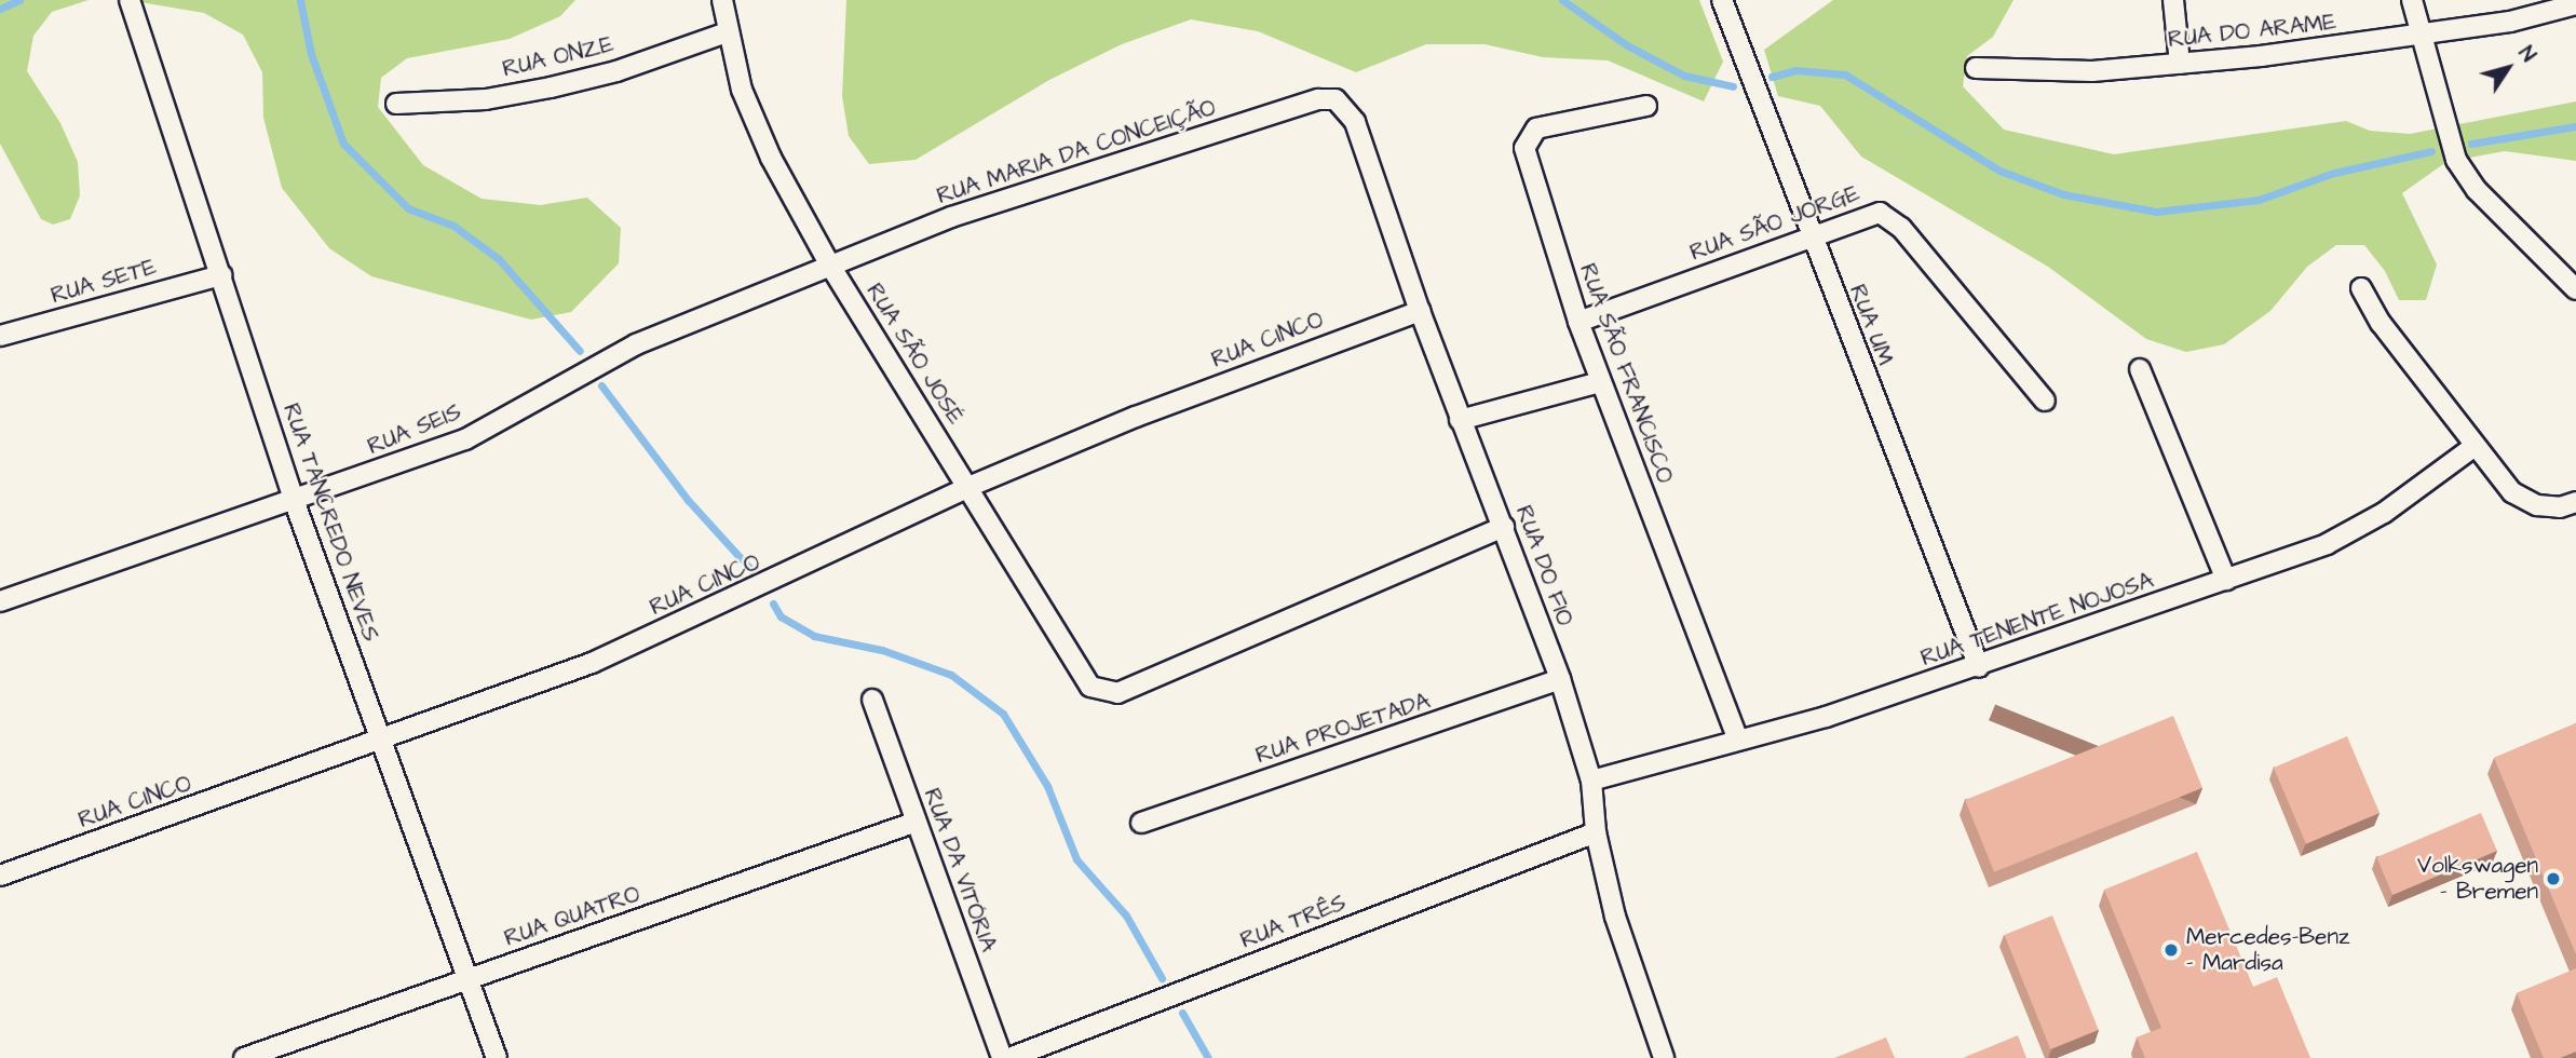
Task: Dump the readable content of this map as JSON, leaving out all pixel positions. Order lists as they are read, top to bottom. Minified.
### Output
{"streets":{"street":["RUA DO ARAME","RUA ONZE","RUA MARIA DA CONCEIÇÃO","RUA SÃO JORGE","RUA SETE","RUA UM","RUA CINCO","RUA SÃO JOSÉ","RUA SÃO FRANCISCO","RUA SEIS","RUA TANCREDO NEVES","RUA DO FIO","RUA TENENTE NOJOSA","RUA PROJETADA","RUA DA VITÓRIA","RUA QUATRO","RUA TRÊS"]},"crossings":[["RUA ONZE","RUA SÃO JOSÉ"],["RUA MARIA DA CONCEIÇÃO","RUA SÃO JOSÉ"],["RUA MARIA DA CONCEIÇÃO","RUA SEIS"],["RUA MARIA DA CONCEIÇÃO","RUA DO FIO"],["RUA SÃO JORGE","RUA UM"],["RUA SÃO JORGE","RUA SÃO FRANCISCO"],["RUA SETE","RUA TANCREDO NEVES"],["RUA UM","RUA TENENTE NOJOSA"],["RUA CINCO","RUA SÃO JOSÉ"],["RUA CINCO","RUA TANCREDO NEVES"],["RUA CINCO","RUA DO FIO"],["RUA SÃO JOSÉ","RUA SEIS"],["RUA SÃO JOSÉ","RUA DO FIO"],["RUA SÃO FRANCISCO","RUA TENENTE NOJOSA"],["RUA SEIS","RUA TANCREDO NEVES"],["RUA TANCREDO NEVES","RUA QUATRO"],["RUA DO FIO","RUA TENENTE NOJOSA"],["RUA DO FIO","RUA PROJETADA"],["RUA DO FIO","RUA TRÊS"],["RUA DA VITÓRIA","RUA QUATRO"]],"places":["Volkswagen - Bremen","Mercedes-Benz - Mardisa"],"north":"top right"}
